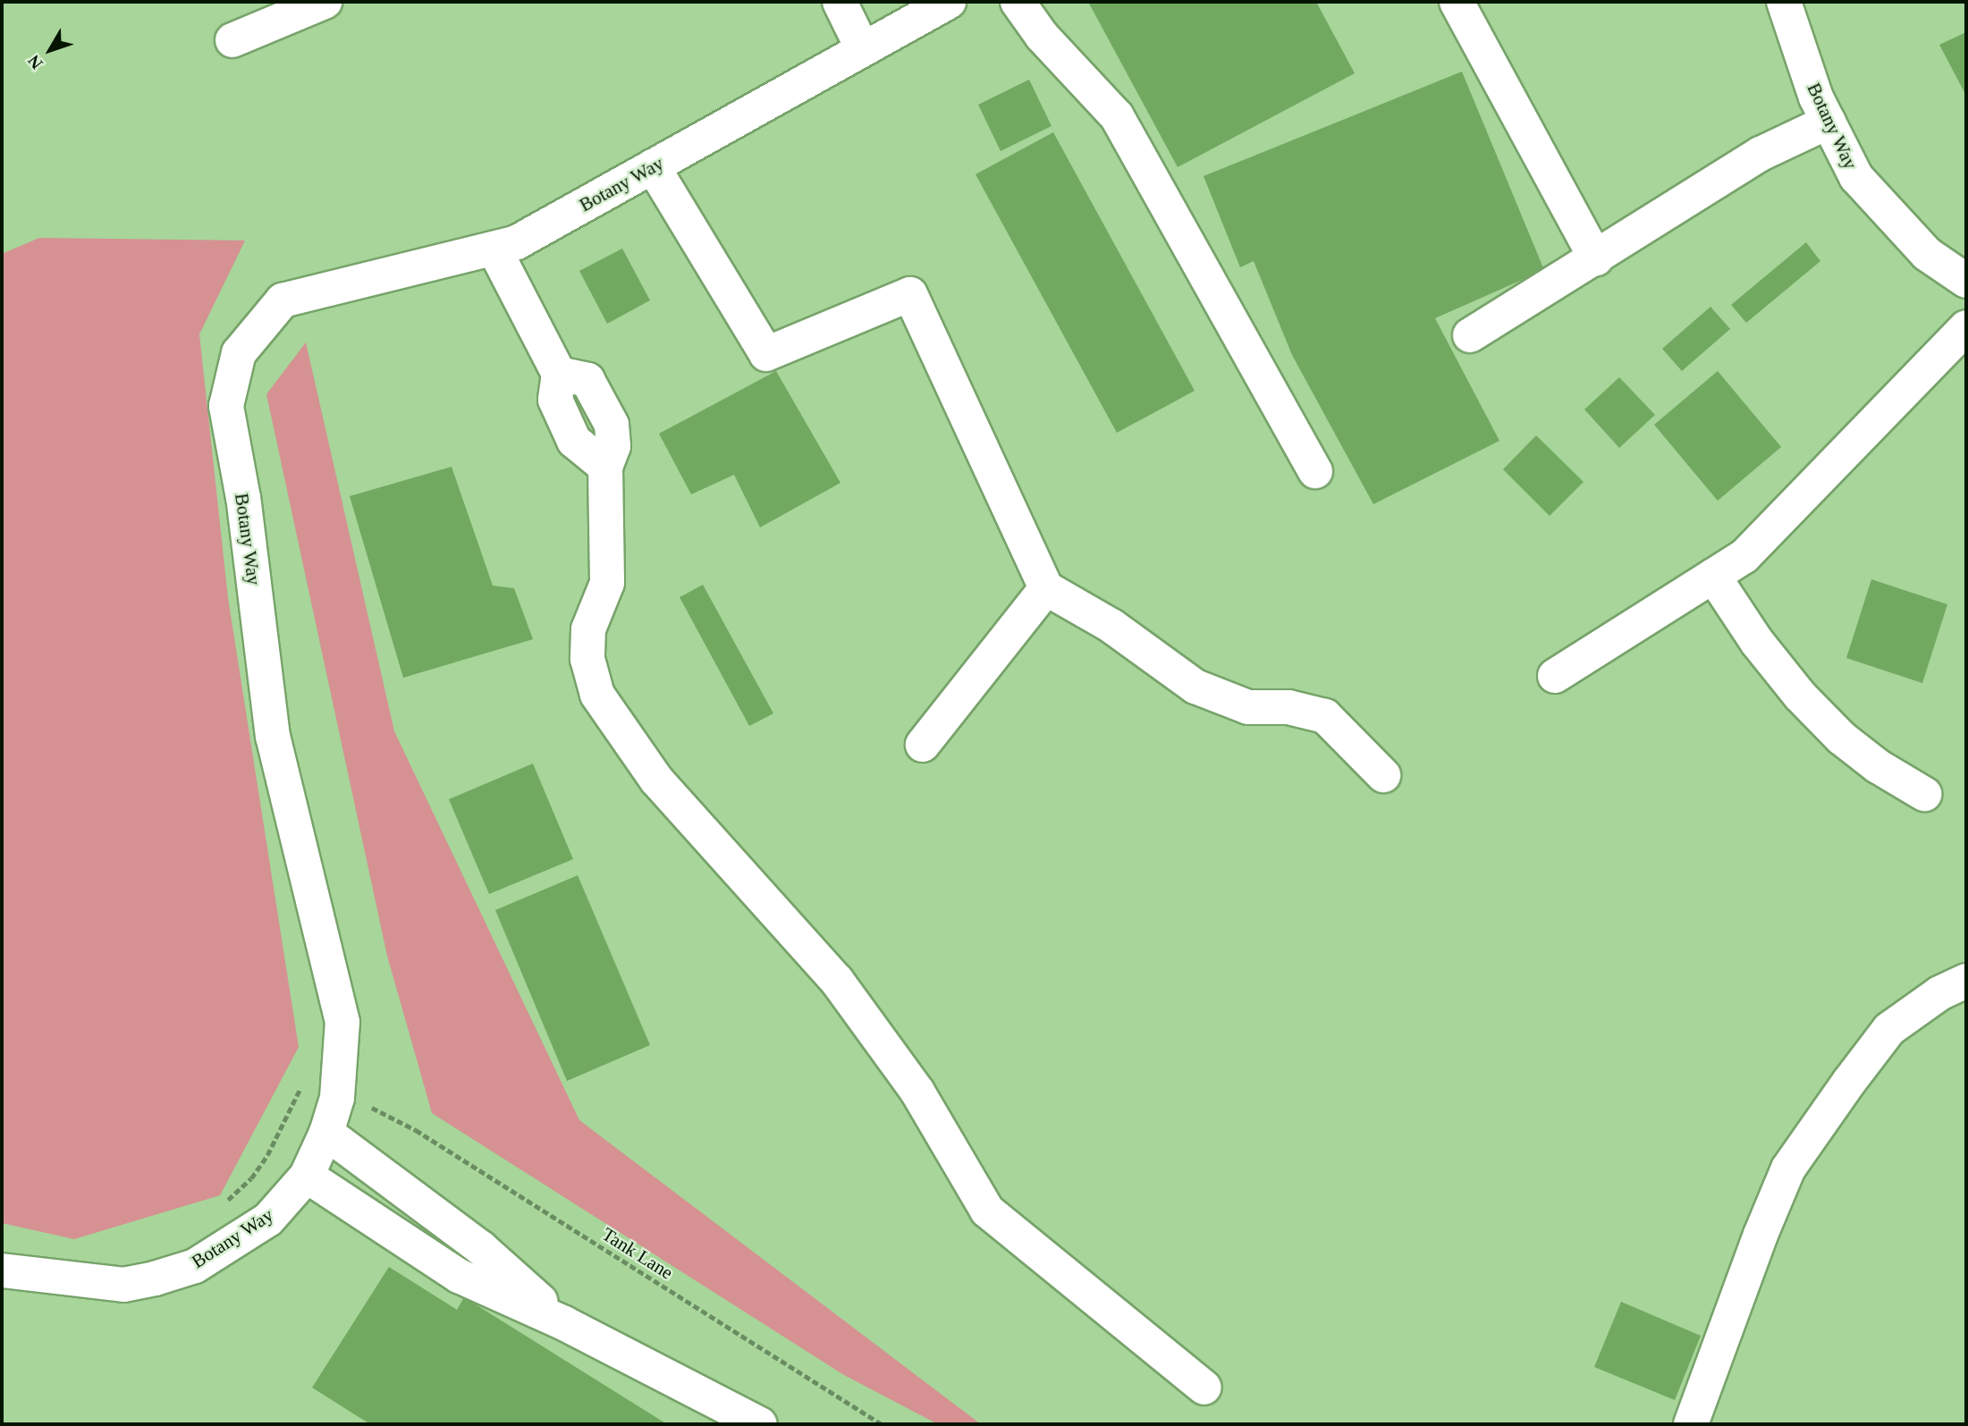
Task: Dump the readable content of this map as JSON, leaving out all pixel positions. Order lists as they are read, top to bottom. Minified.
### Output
{"streets":{"street":["Botany Way"],"path":["Tank Lane"]},"north":"bottom left"}
